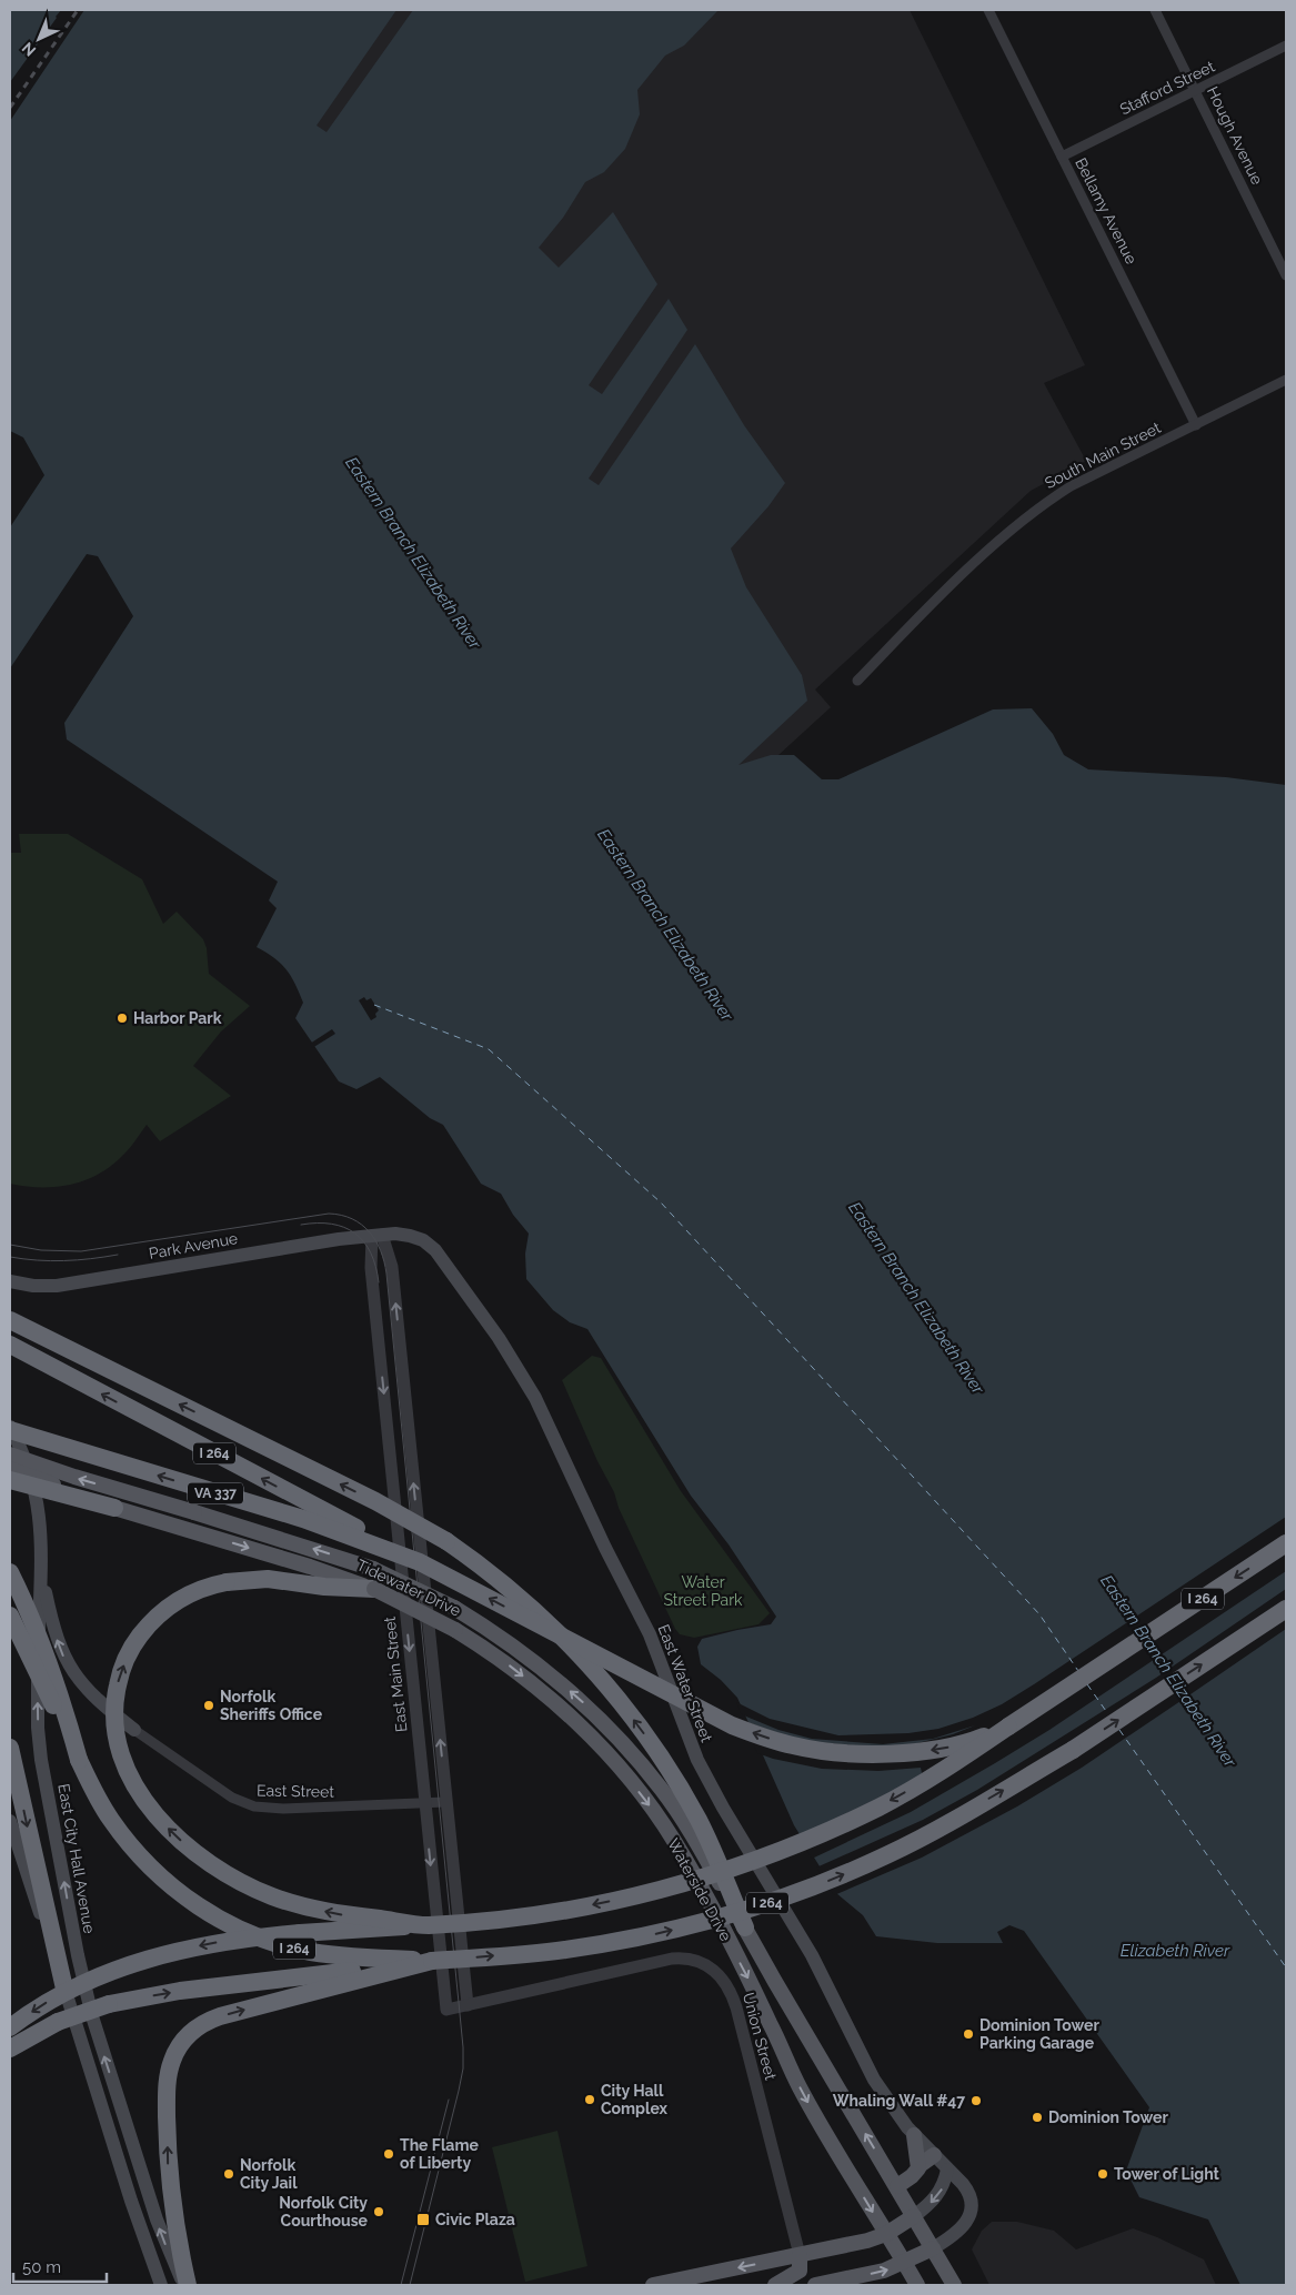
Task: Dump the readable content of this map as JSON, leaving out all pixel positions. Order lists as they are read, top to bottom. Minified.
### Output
{"streets":{"highway":["I 264","VA 337"],"main road":["Park Avenue","Tidewater Drive","East Water Street","East City Hall Avenue","Waterside Drive"],"street":["Stafford Street","Hough Avenue","Bellamy Avenue","South Main Street","East Main Street","East Street","Union Street"]},"crossings":[["Stafford Street","Hough Avenue"],["Stafford Street","Bellamy Avenue"],["Bellamy Avenue","South Main Street"],["Park Avenue","East Main Street"],["Park Avenue","East Water Street"],["I 264","VA 337"],["Tidewater Drive","Waterside Drive"],["East Main Street","East Water Street"],["East Main Street","East Street"],["East Main Street","Union Street"],["East Water Street","Waterside Drive"]],"water":["Eastern Branch Elizabeth River","Elizabeth River"],"parks":["Water Street Park"],"places":{"other":["Harbor Park","Norfolk Sheriffs Office","Dominion Tower Parking Garage","City Hall Complex","Whaling Wall #47","Dominion Tower","The Flame of Liberty","Norfolk City Jail","Tower of Light","Norfolk City Courthouse"],"transit":["Civic Plaza"]},"scale_bar":"50 m","north":"bottom left"}
